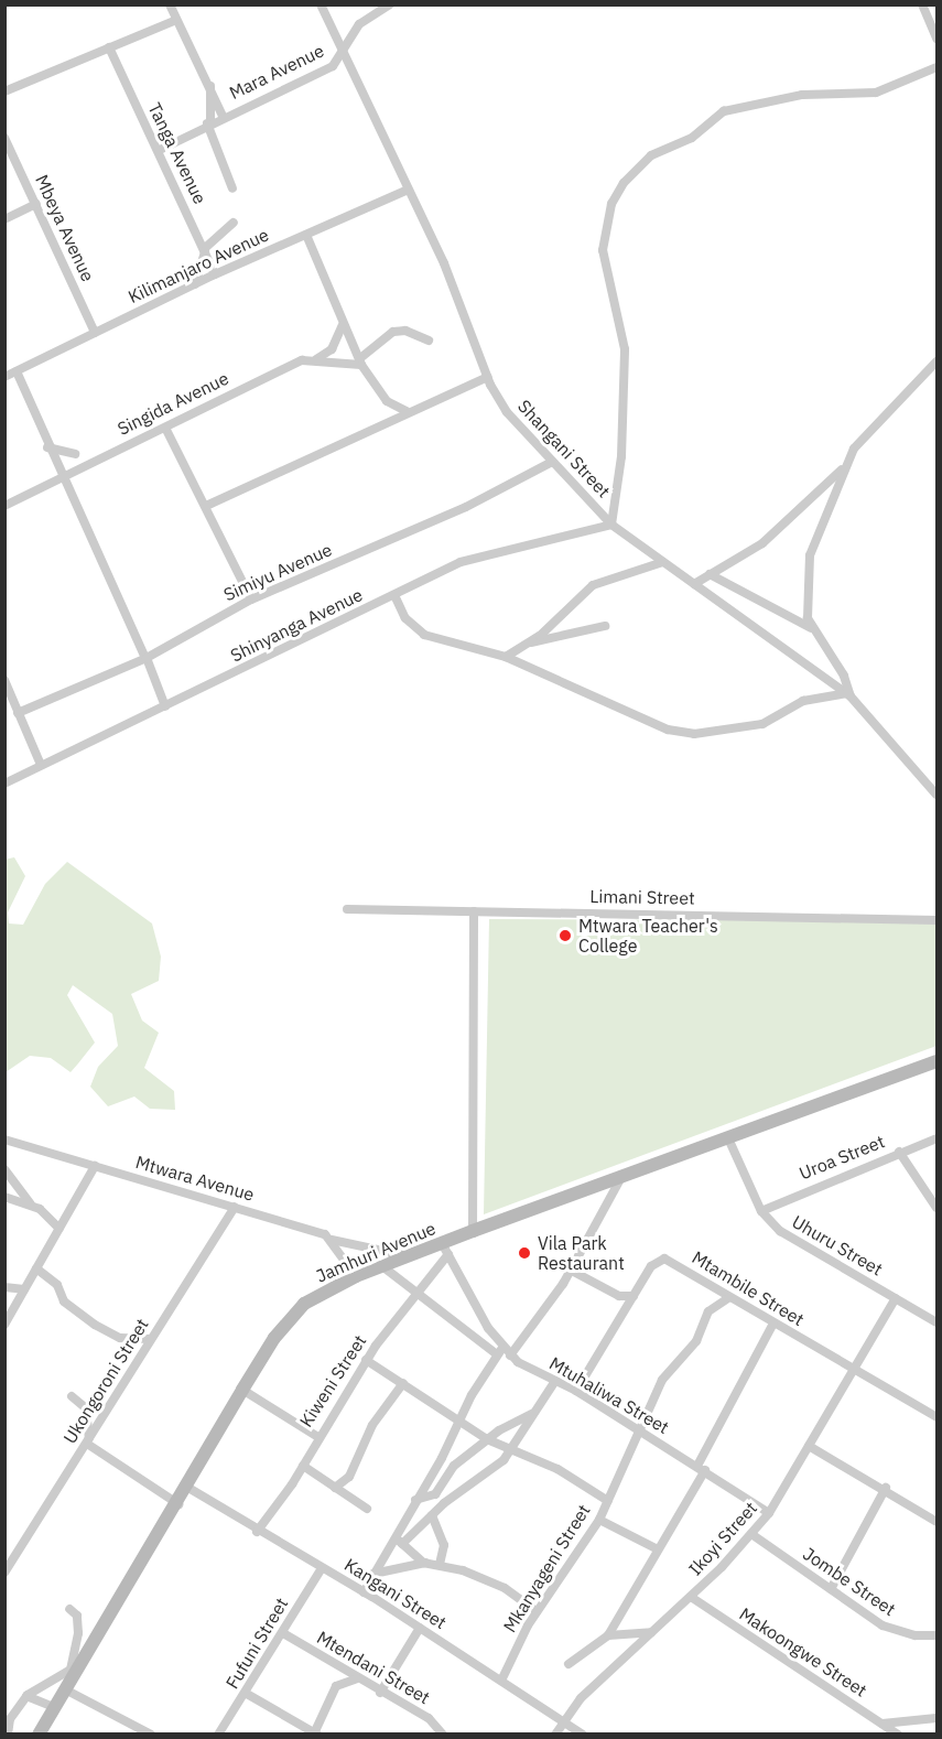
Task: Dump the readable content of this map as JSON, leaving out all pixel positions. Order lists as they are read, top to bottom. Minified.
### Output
{"streets":{"street":["Mara Avenue","Tanga Avenue","Mbeya Avenue","Kilimanjaro Avenue","Singida Avenue","Shangani Street","Simiyu Avenue","Shinyanga Avenue","Limani Street","Uroa Street","Mtwara Avenue","Uhuru Street","Jamhuri Avenue","Mtambile Street","Ukongoroni Street","Kiweni Street","Mtuhaliwa Street","Ikoyi Street","Mkanyageni Street","Jombe Street","Kangani Street","Fufuni Street","Makoongwe Street","Mtendani Street"]},"crossings":[["Mara Avenue","Tanga Avenue"],["Mara Avenue","Shangani Street"],["Tanga Avenue","Kilimanjaro Avenue"],["Mbeya Avenue","Kilimanjaro Avenue"],["Kilimanjaro Avenue","Shangani Street"],["Shangani Street","Simiyu Avenue"],["Shangani Street","Shinyanga Avenue"],["Uroa Street","Uhuru Street"],["Mtwara Avenue","Jamhuri Avenue"],["Mtwara Avenue","Ukongoroni Street"],["Uhuru Street","Jamhuri Avenue"],["Uhuru Street","Ikoyi Street"],["Jamhuri Avenue","Kiweni Street"],["Jamhuri Avenue","Mtuhaliwa Street"],["Jamhuri Avenue","Kangani Street"],["Mtambile Street","Mtuhaliwa Street"],["Mtambile Street","Ikoyi Street"],["Kiweni Street","Mtuhaliwa Street"],["Kiweni Street","Mkanyageni Street"],["Kiweni Street","Kangani Street"],["Mtuhaliwa Street","Ikoyi Street"],["Ikoyi Street","Jombe Street"],["Ikoyi Street","Kangani Street"],["Ikoyi Street","Makoongwe Street"],["Mkanyageni Street","Kangani Street"],["Kangani Street","Fufuni Street"],["Fufuni Street","Mtendani Street"]],"places":["Mtwara Teacher's College","Vila Park Restaurant"]}
